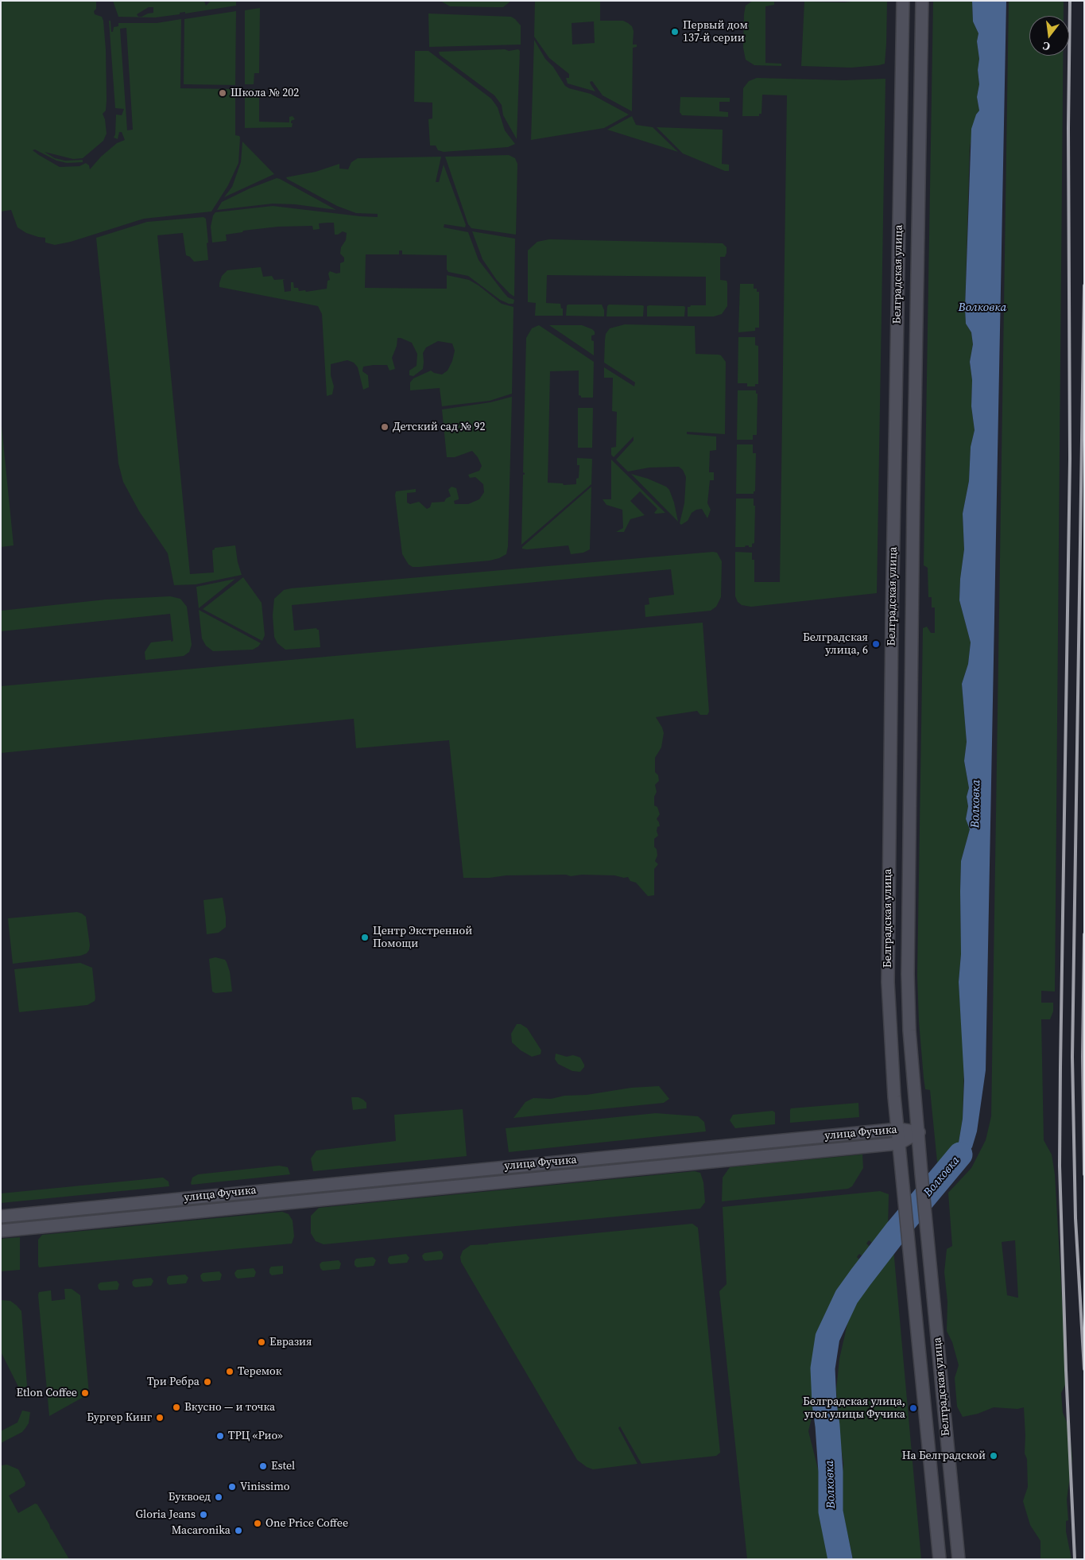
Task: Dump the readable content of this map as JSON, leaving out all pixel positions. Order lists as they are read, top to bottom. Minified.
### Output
{"streets":{"street":["Белградская улица","улица Фучика"]},"crossings":[["Белградская улица","улица Фучика"]],"water":["Волковка"],"places":["Первый дом 137-й серии","Школа № 202","Детский сад № 92","Белградская улица, 6","Центр Экстренной Помощи","Евразия","Теремок","Три Ребра","Etlon Coffee","Вкусно — и точка","Белградская улица, угол улицы Фучика","Бургер Кинг","ТРЦ «Рио»","На Белградской","Estel","Vinissimo","Буквоед","Gloria Jeans","One Price Coffee","Macaronika"],"north":"bottom"}
